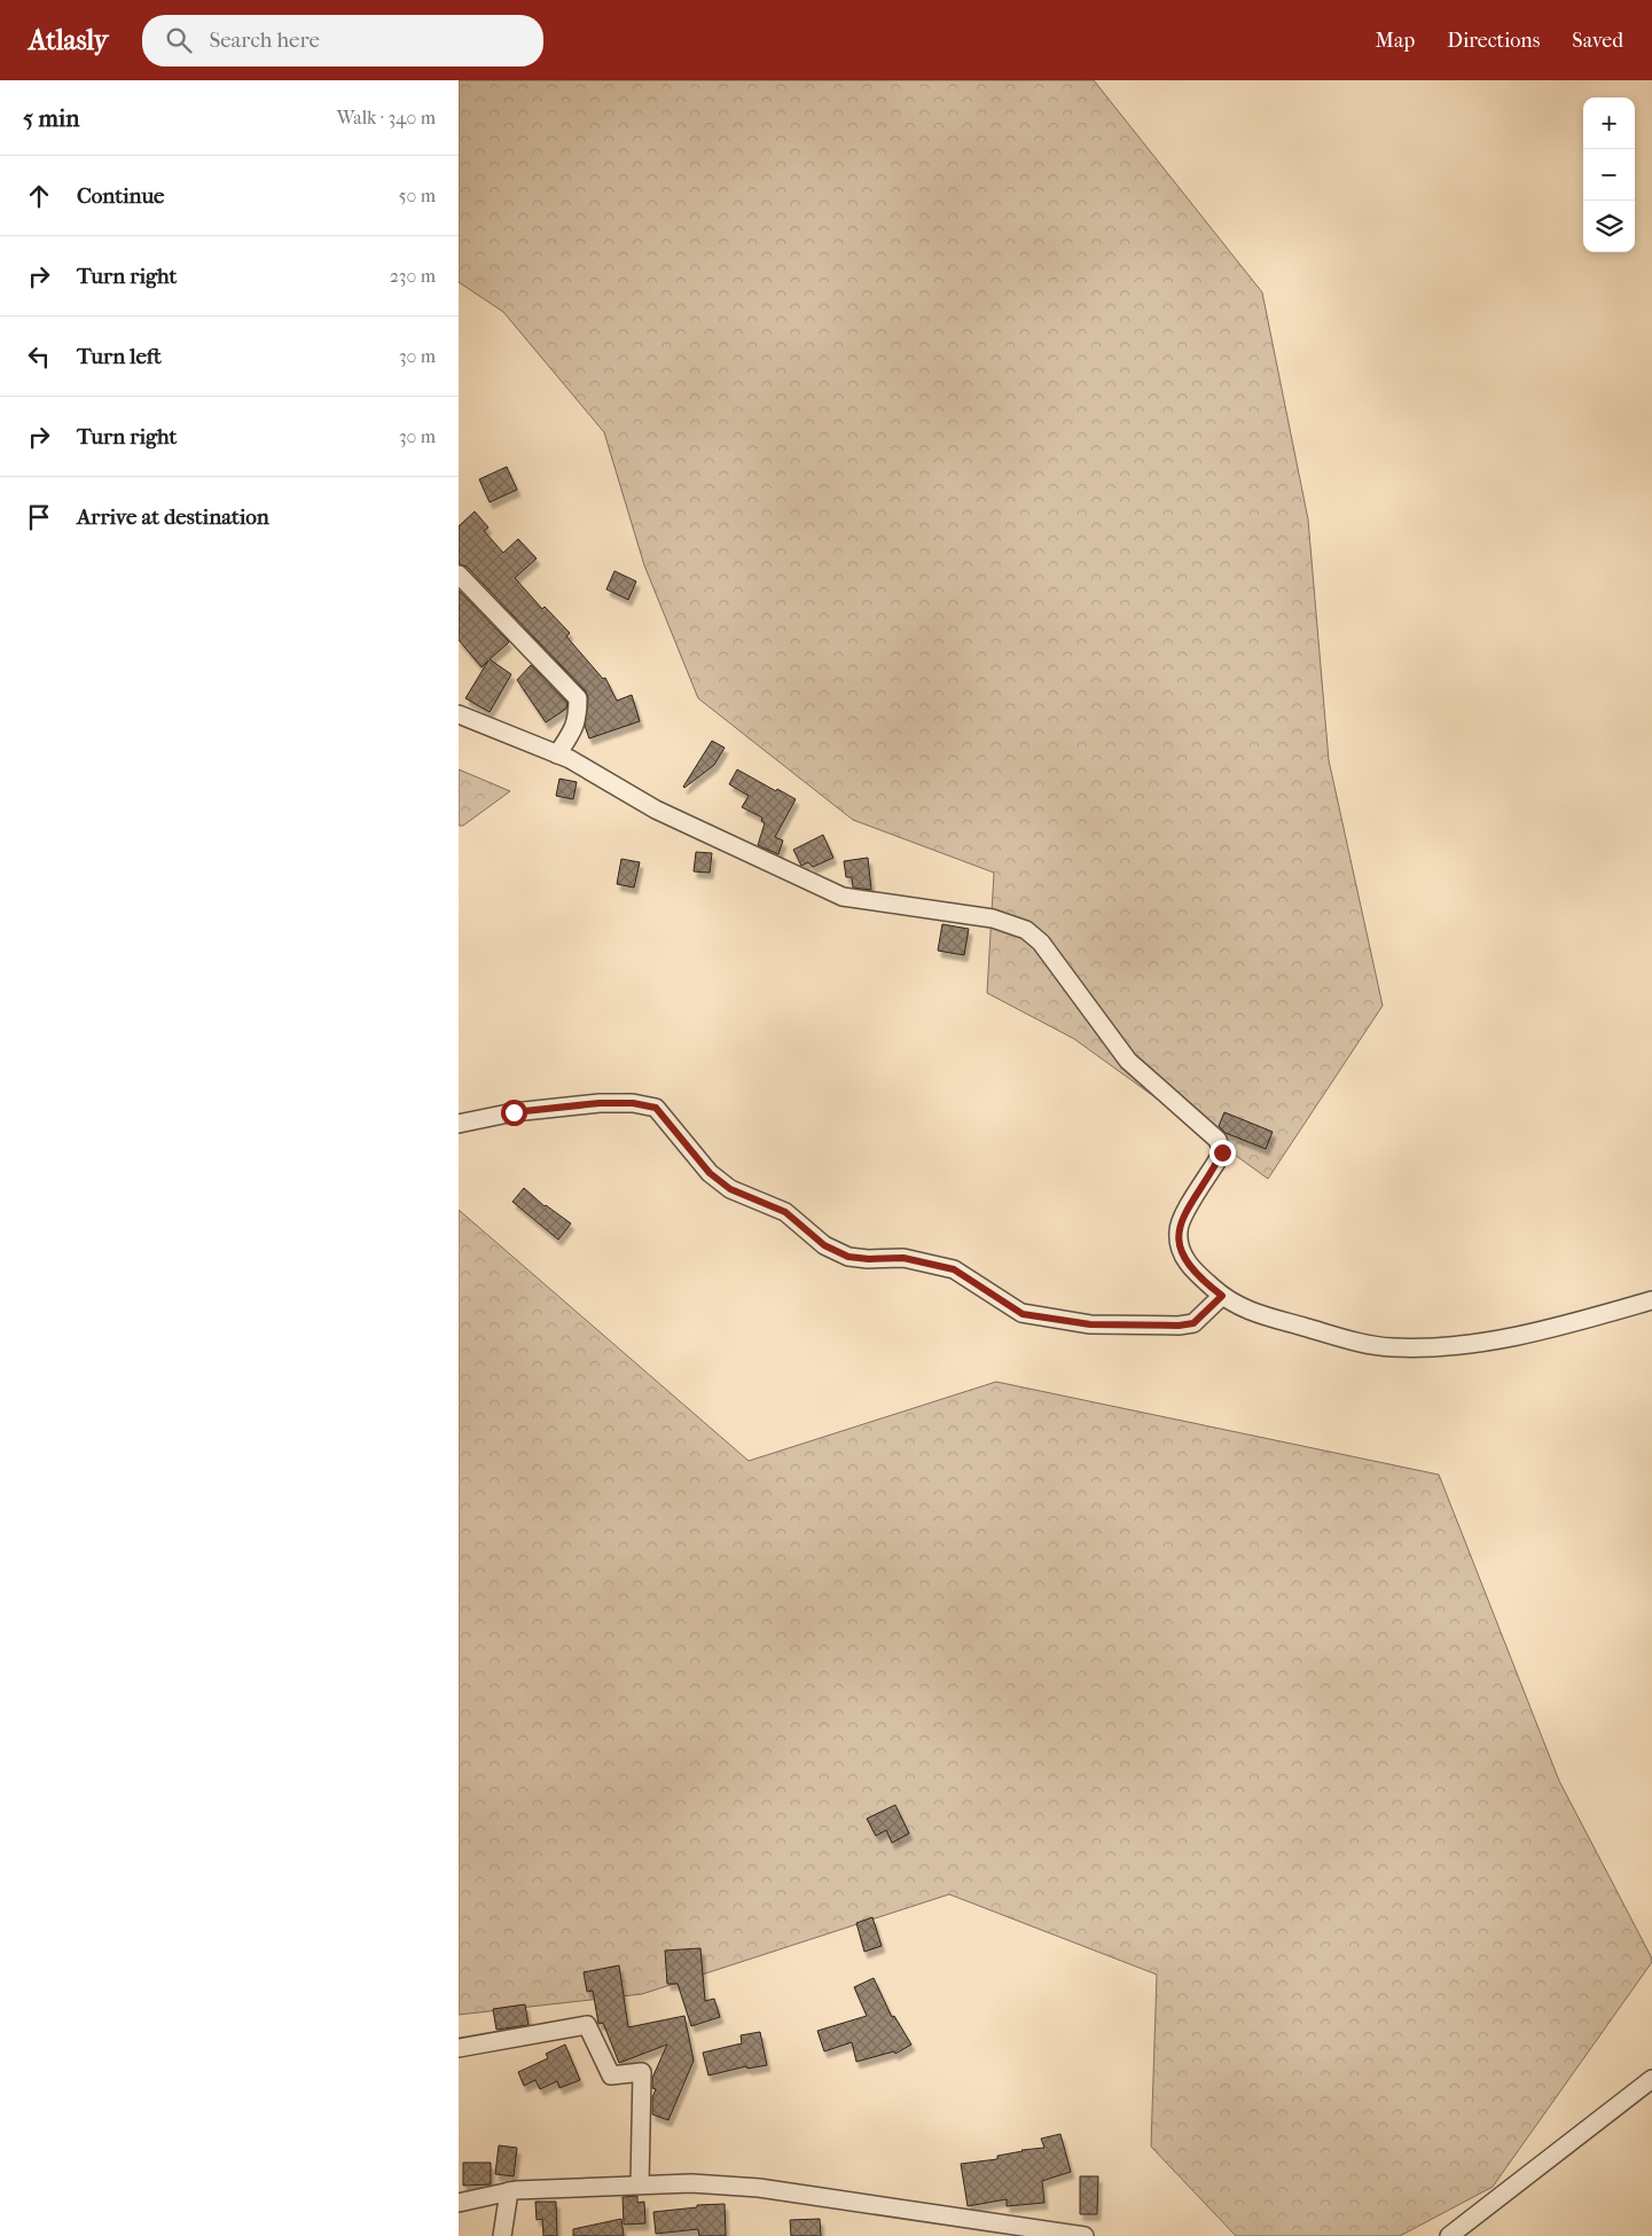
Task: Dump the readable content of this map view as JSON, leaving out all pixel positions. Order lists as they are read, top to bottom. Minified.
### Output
{"page":{"header":"Atlasly","search":"Search here","nav":["Map","Directions","Saved"],"heading":["5 min","Walk · 340 m"],"map_buttons":["+","−"],"list":[["Continue","50 m"],["Turn right","230 m"],["Turn left","30 m"],["Turn right","30 m"],"Arrive at destination"]}}
